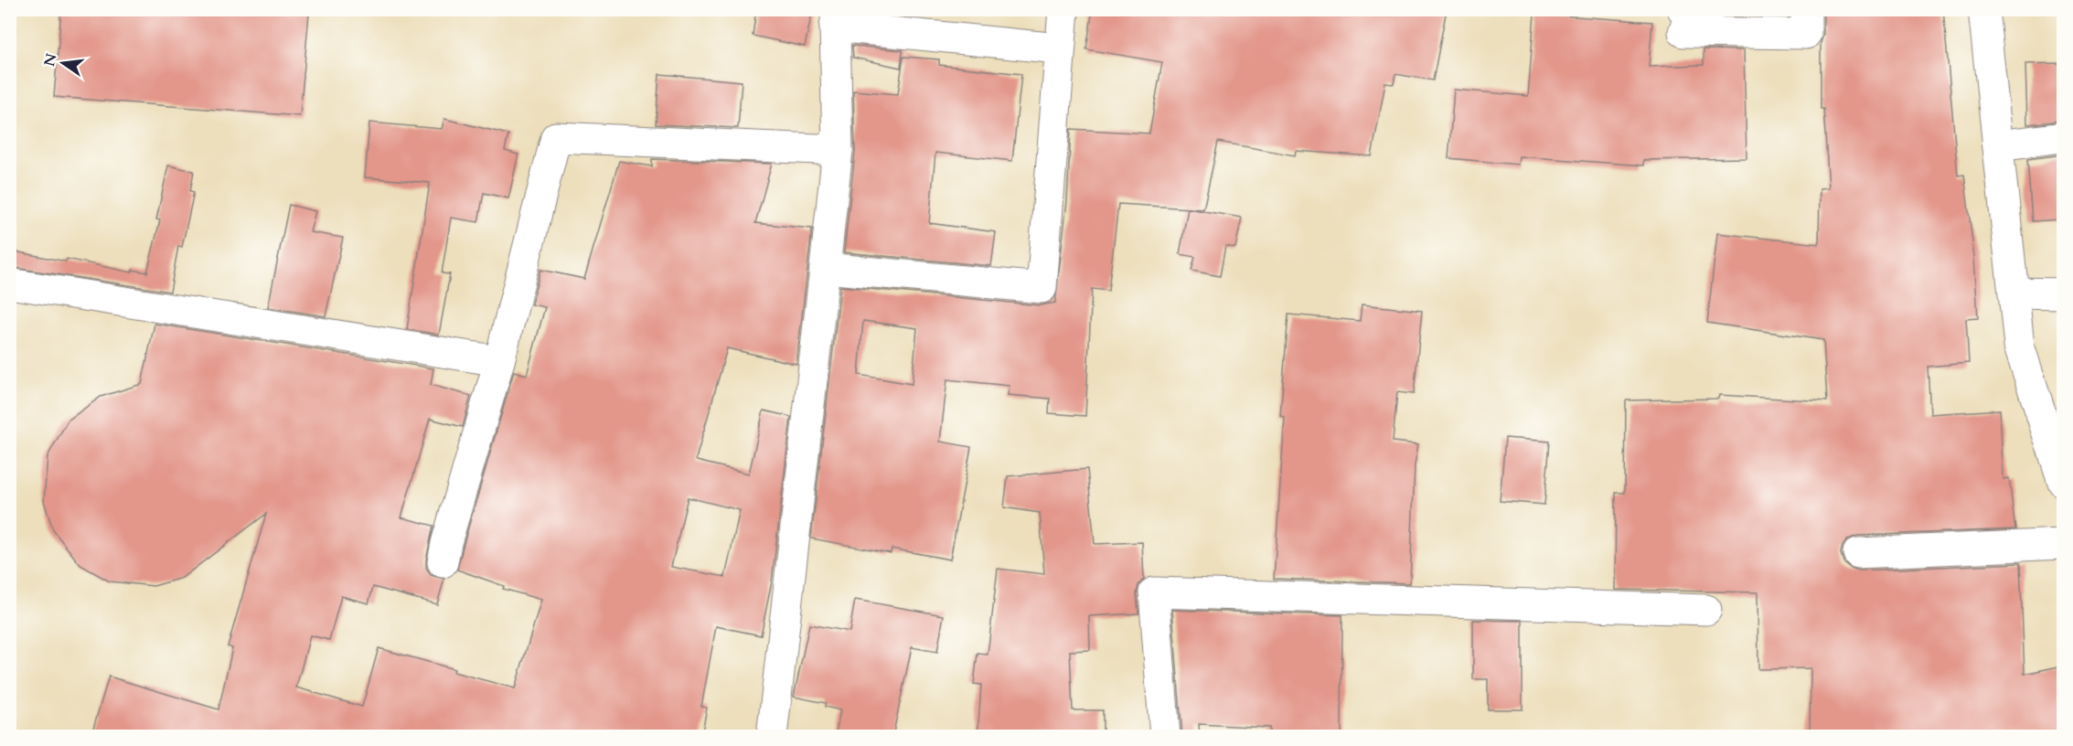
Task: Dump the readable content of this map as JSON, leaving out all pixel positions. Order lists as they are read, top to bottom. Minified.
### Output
{"north":"left"}
